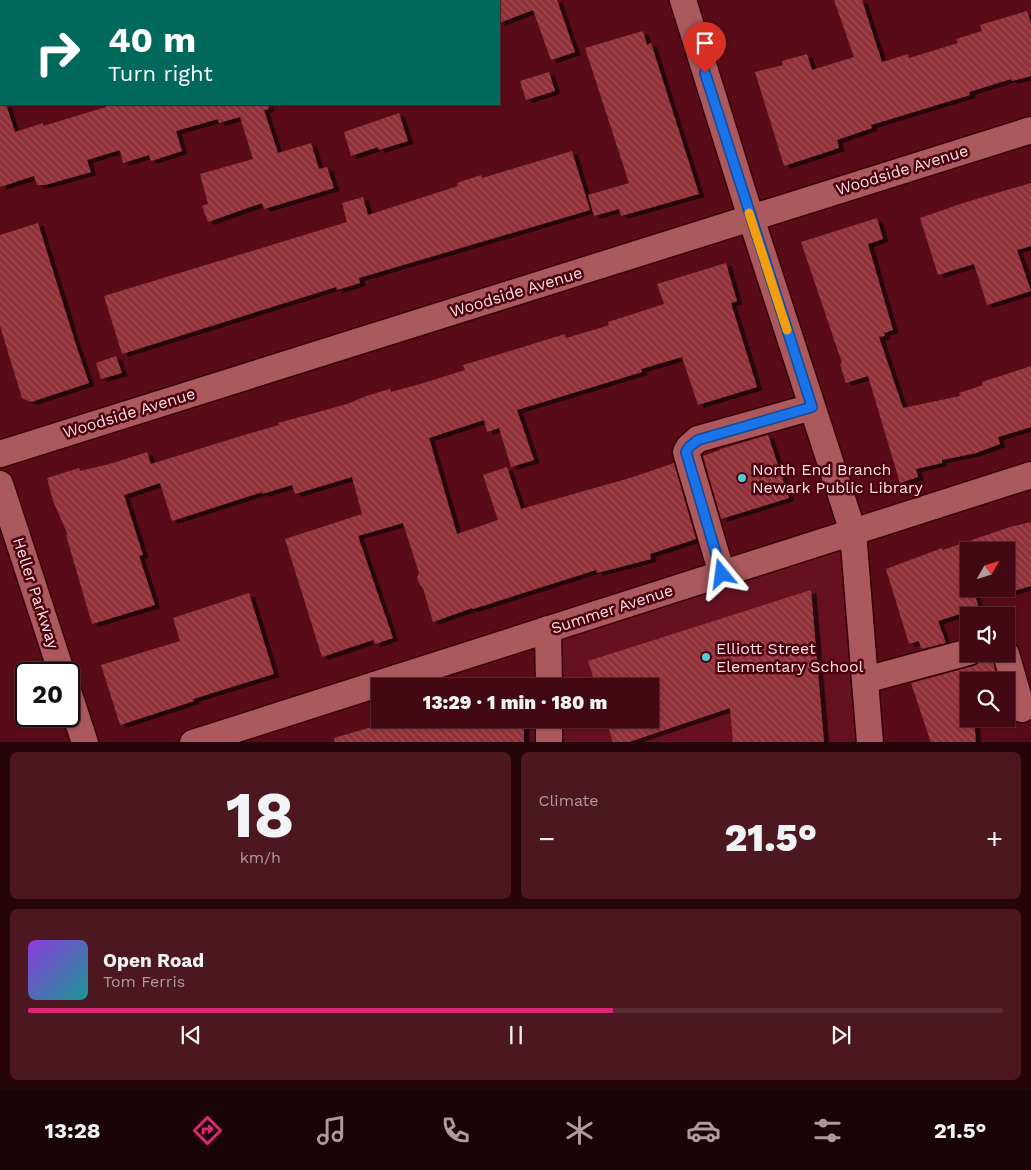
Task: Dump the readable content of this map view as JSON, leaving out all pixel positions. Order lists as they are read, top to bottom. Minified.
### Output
{"streets":{"street":["Woodside Avenue","Heller Parkway","Summer Avenue"]},"places":["North End Branch Newark Public Library","Elliott Street Elementary School"],"north":"top right","page":{"turn":["40 m","Turn right"],"limit":"20","trip":"13:29 · 1 min · 180 m","tile":[["18","km/h"],"Climate"],"heat":["−","21.5°","+"],"song":["Open Road","Tom Ferris"],"tabs":["13:28","21.5°"]}}
